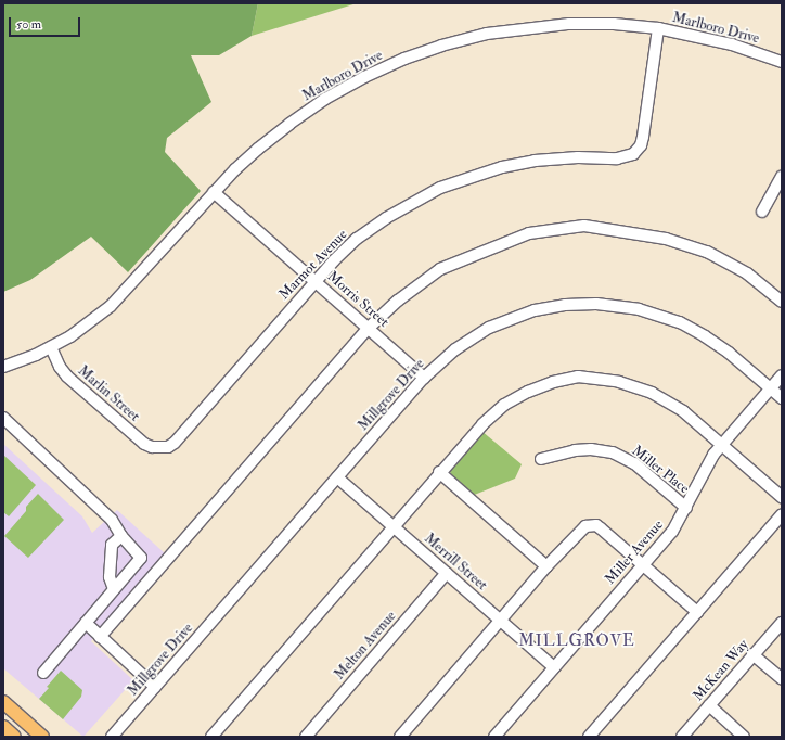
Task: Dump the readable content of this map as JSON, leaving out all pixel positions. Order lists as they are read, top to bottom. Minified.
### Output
{"streets":{"street":["Marlboro Drive","Marmot Avenue","Morris Street","Marlin Street","Millgrove Drive","Miller Place","Miller Avenue","Merrill Street","Melton Avenue","McKean Way"]},"crossings":[["Marlboro Drive","Marmot Avenue"],["Marlboro Drive","Morris Street"],["Marlboro Drive","Marlin Street"],["Marmot Avenue","Morris Street"],["Marmot Avenue","Marlin Street"],["Morris Street","Millgrove Drive"],["Millgrove Drive","Miller Avenue"],["Millgrove Drive","Merrill Street"],["Miller Place","Miller Avenue"],["Miller Avenue","Merrill Street"],["Merrill Street","Melton Avenue"]],"districts":["MILLGROVE"],"scale_bar":"50 m"}
